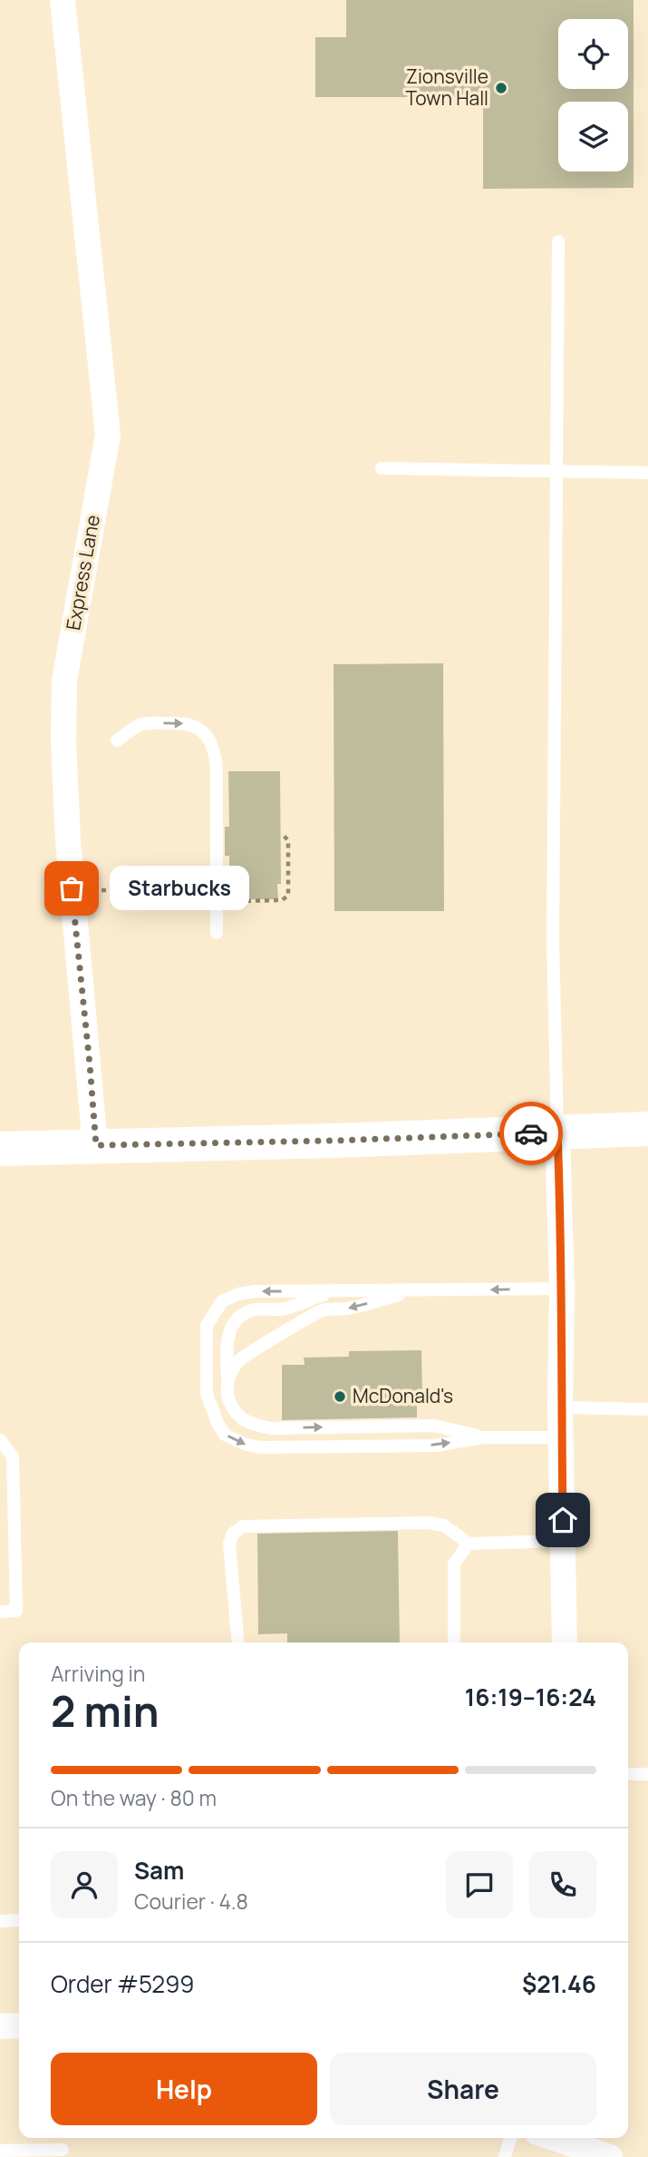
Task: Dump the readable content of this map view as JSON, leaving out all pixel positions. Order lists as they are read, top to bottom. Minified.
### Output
{"streets":{"street":["Express Lane"]},"places":["Zionsville Town Hall","Starbucks","McDonald's"],"page":{"bubble":"Starbucks","heading":["2 min","Arriving in","16:19–16:24"],"panel":["Sam","Courier · 4.8","Order #5299","$21.46"],"bar":"On the way · 80 m","buttons":["Help","Share"]}}
